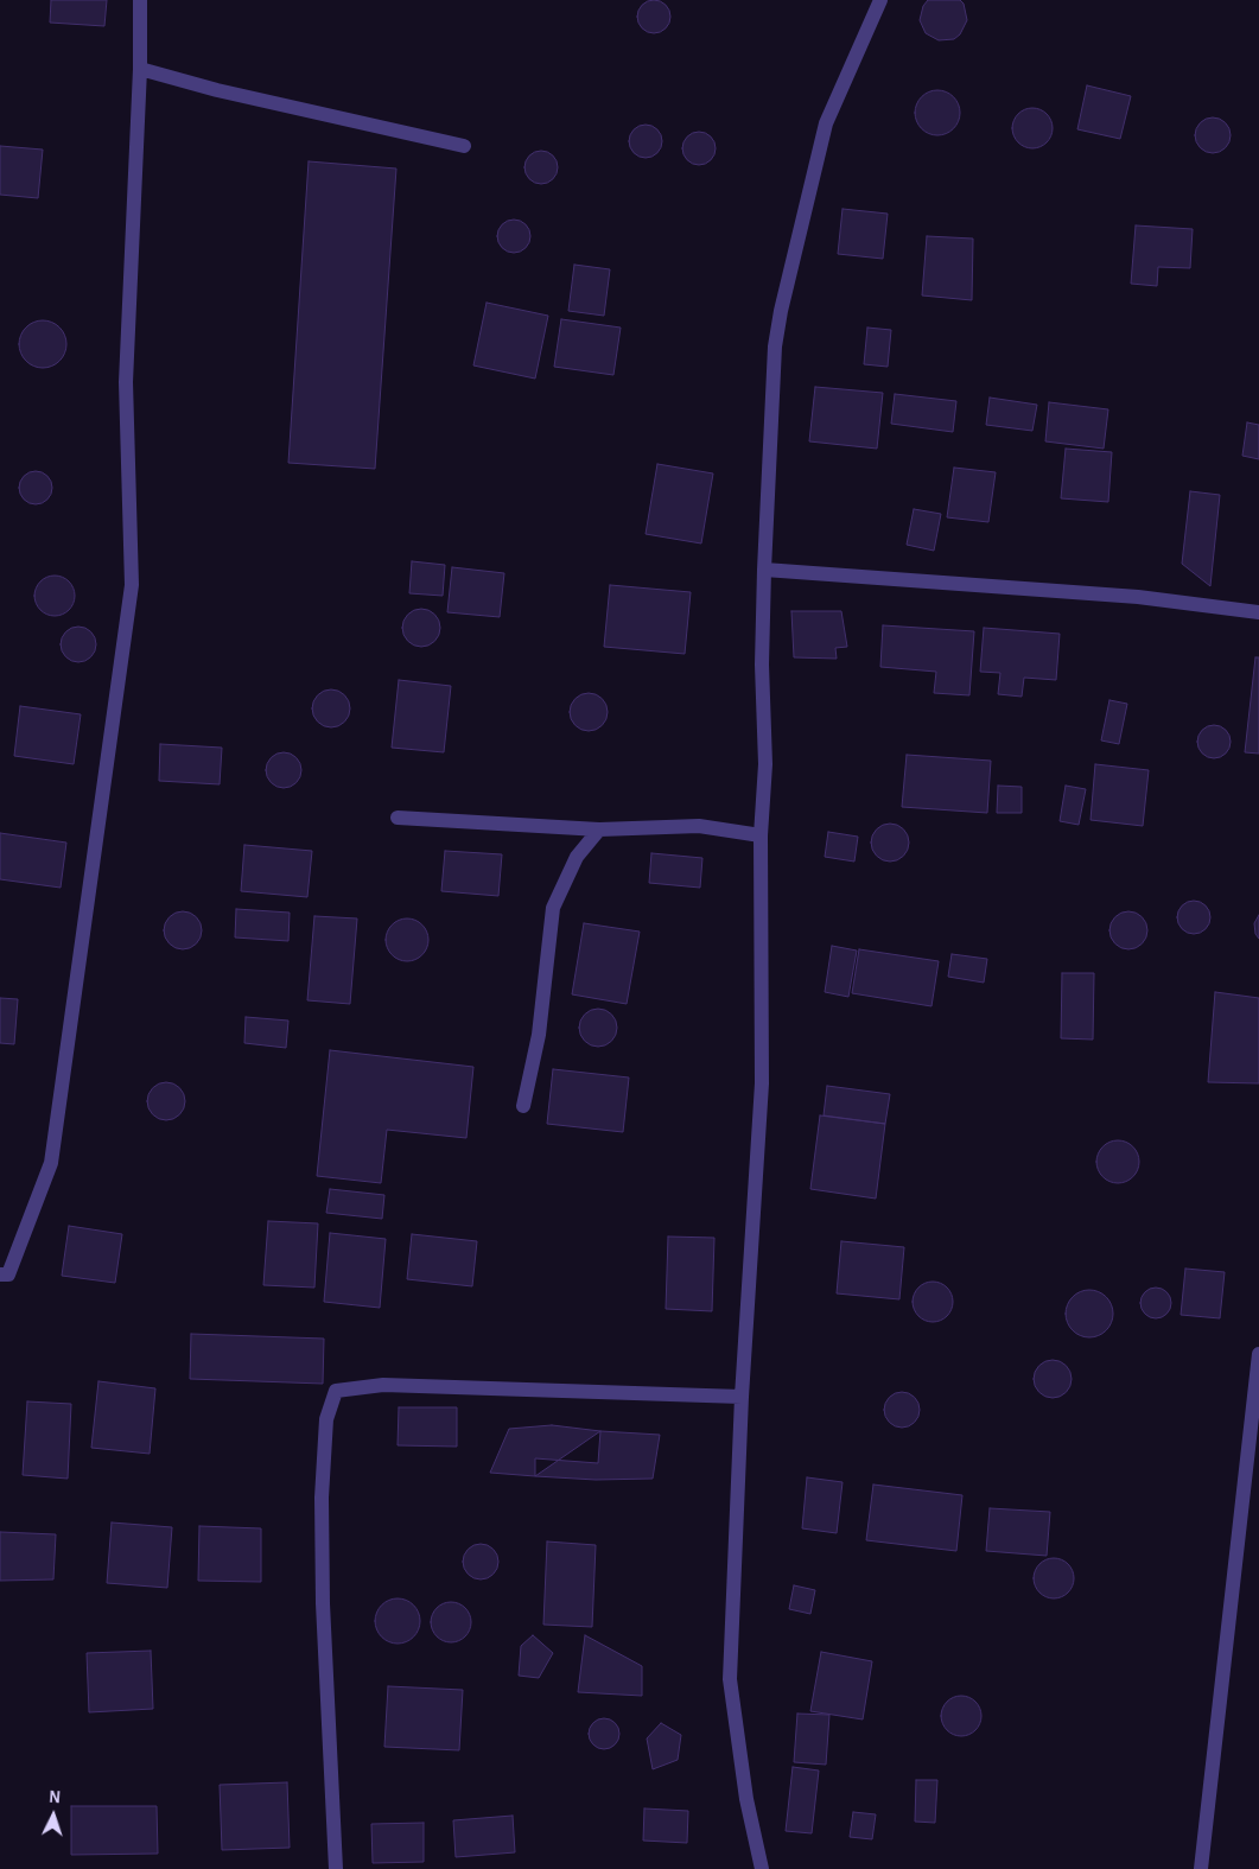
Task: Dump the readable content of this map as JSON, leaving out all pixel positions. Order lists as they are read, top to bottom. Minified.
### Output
{"north":"top"}
